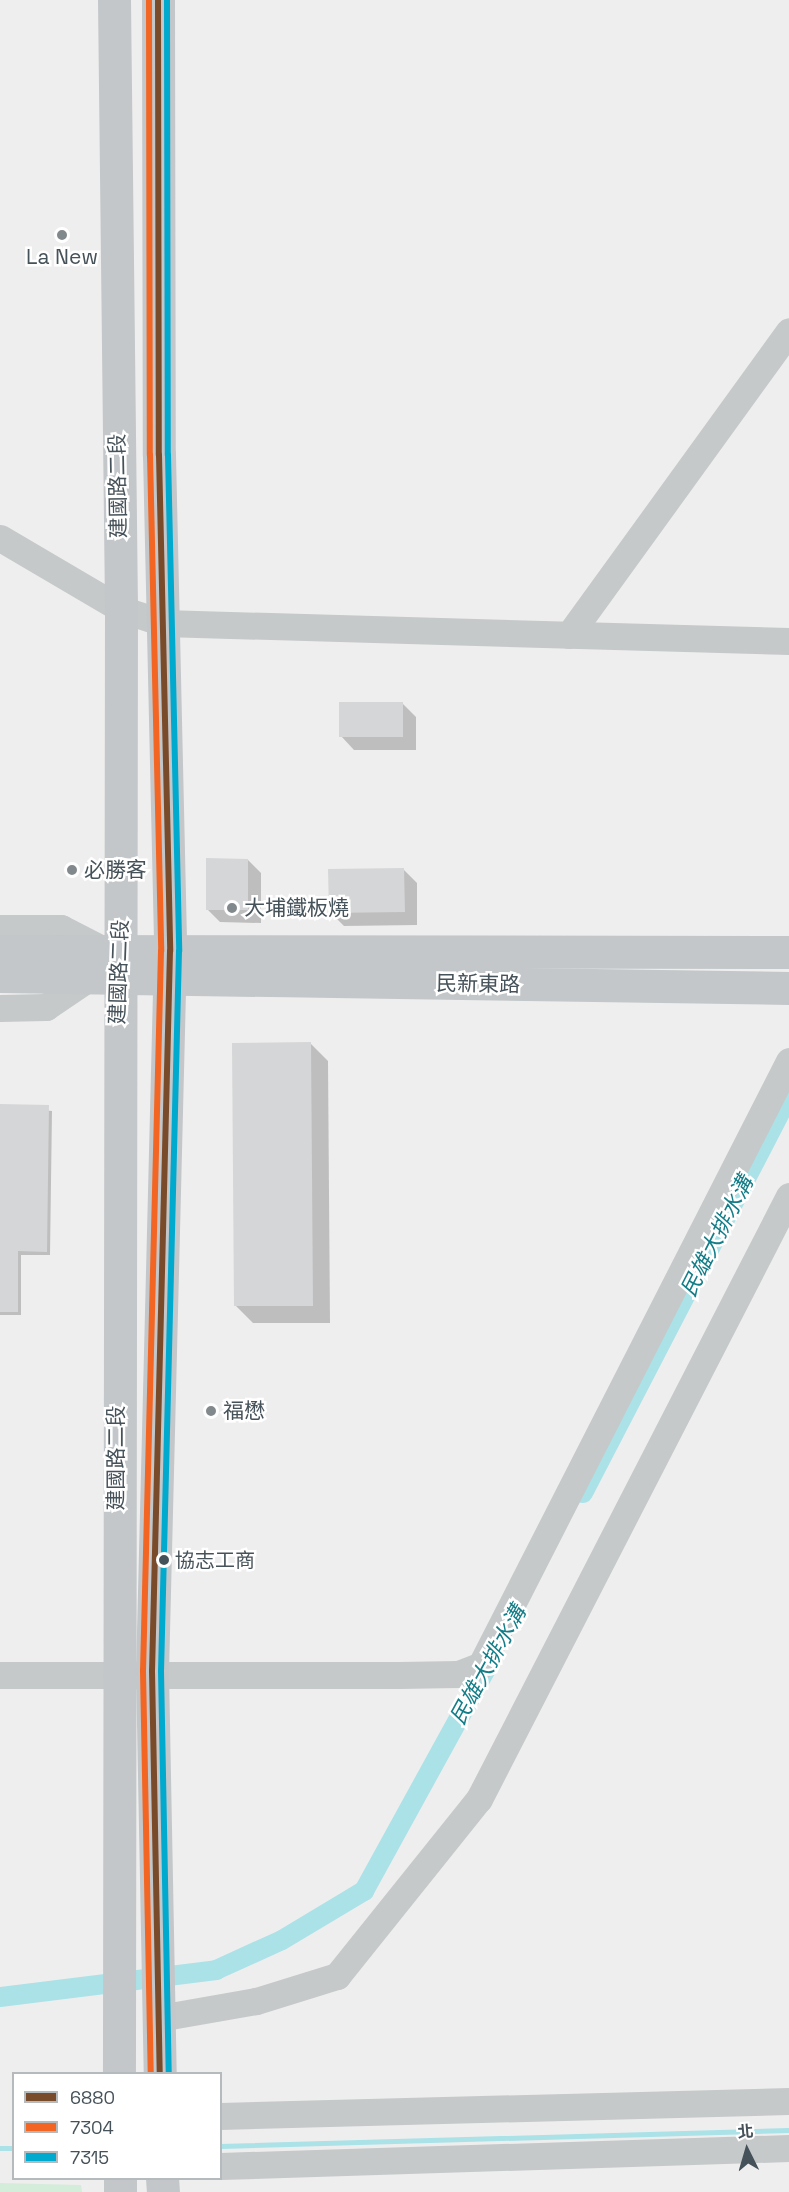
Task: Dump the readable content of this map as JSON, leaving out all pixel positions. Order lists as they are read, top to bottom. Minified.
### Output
{"streets":{"main road":["建國路二段","民新東路"]},"crossings":[["建國路二段","民新東路"]],"water":["民雄大排水溝"],"places":["La New","必勝客","大埔鐵板燒","福懋","協志工商"],"lines":["transit line 6880","transit line 7304","transit line 7315"],"legend":["6880","7304","7315"],"north":"top"}
